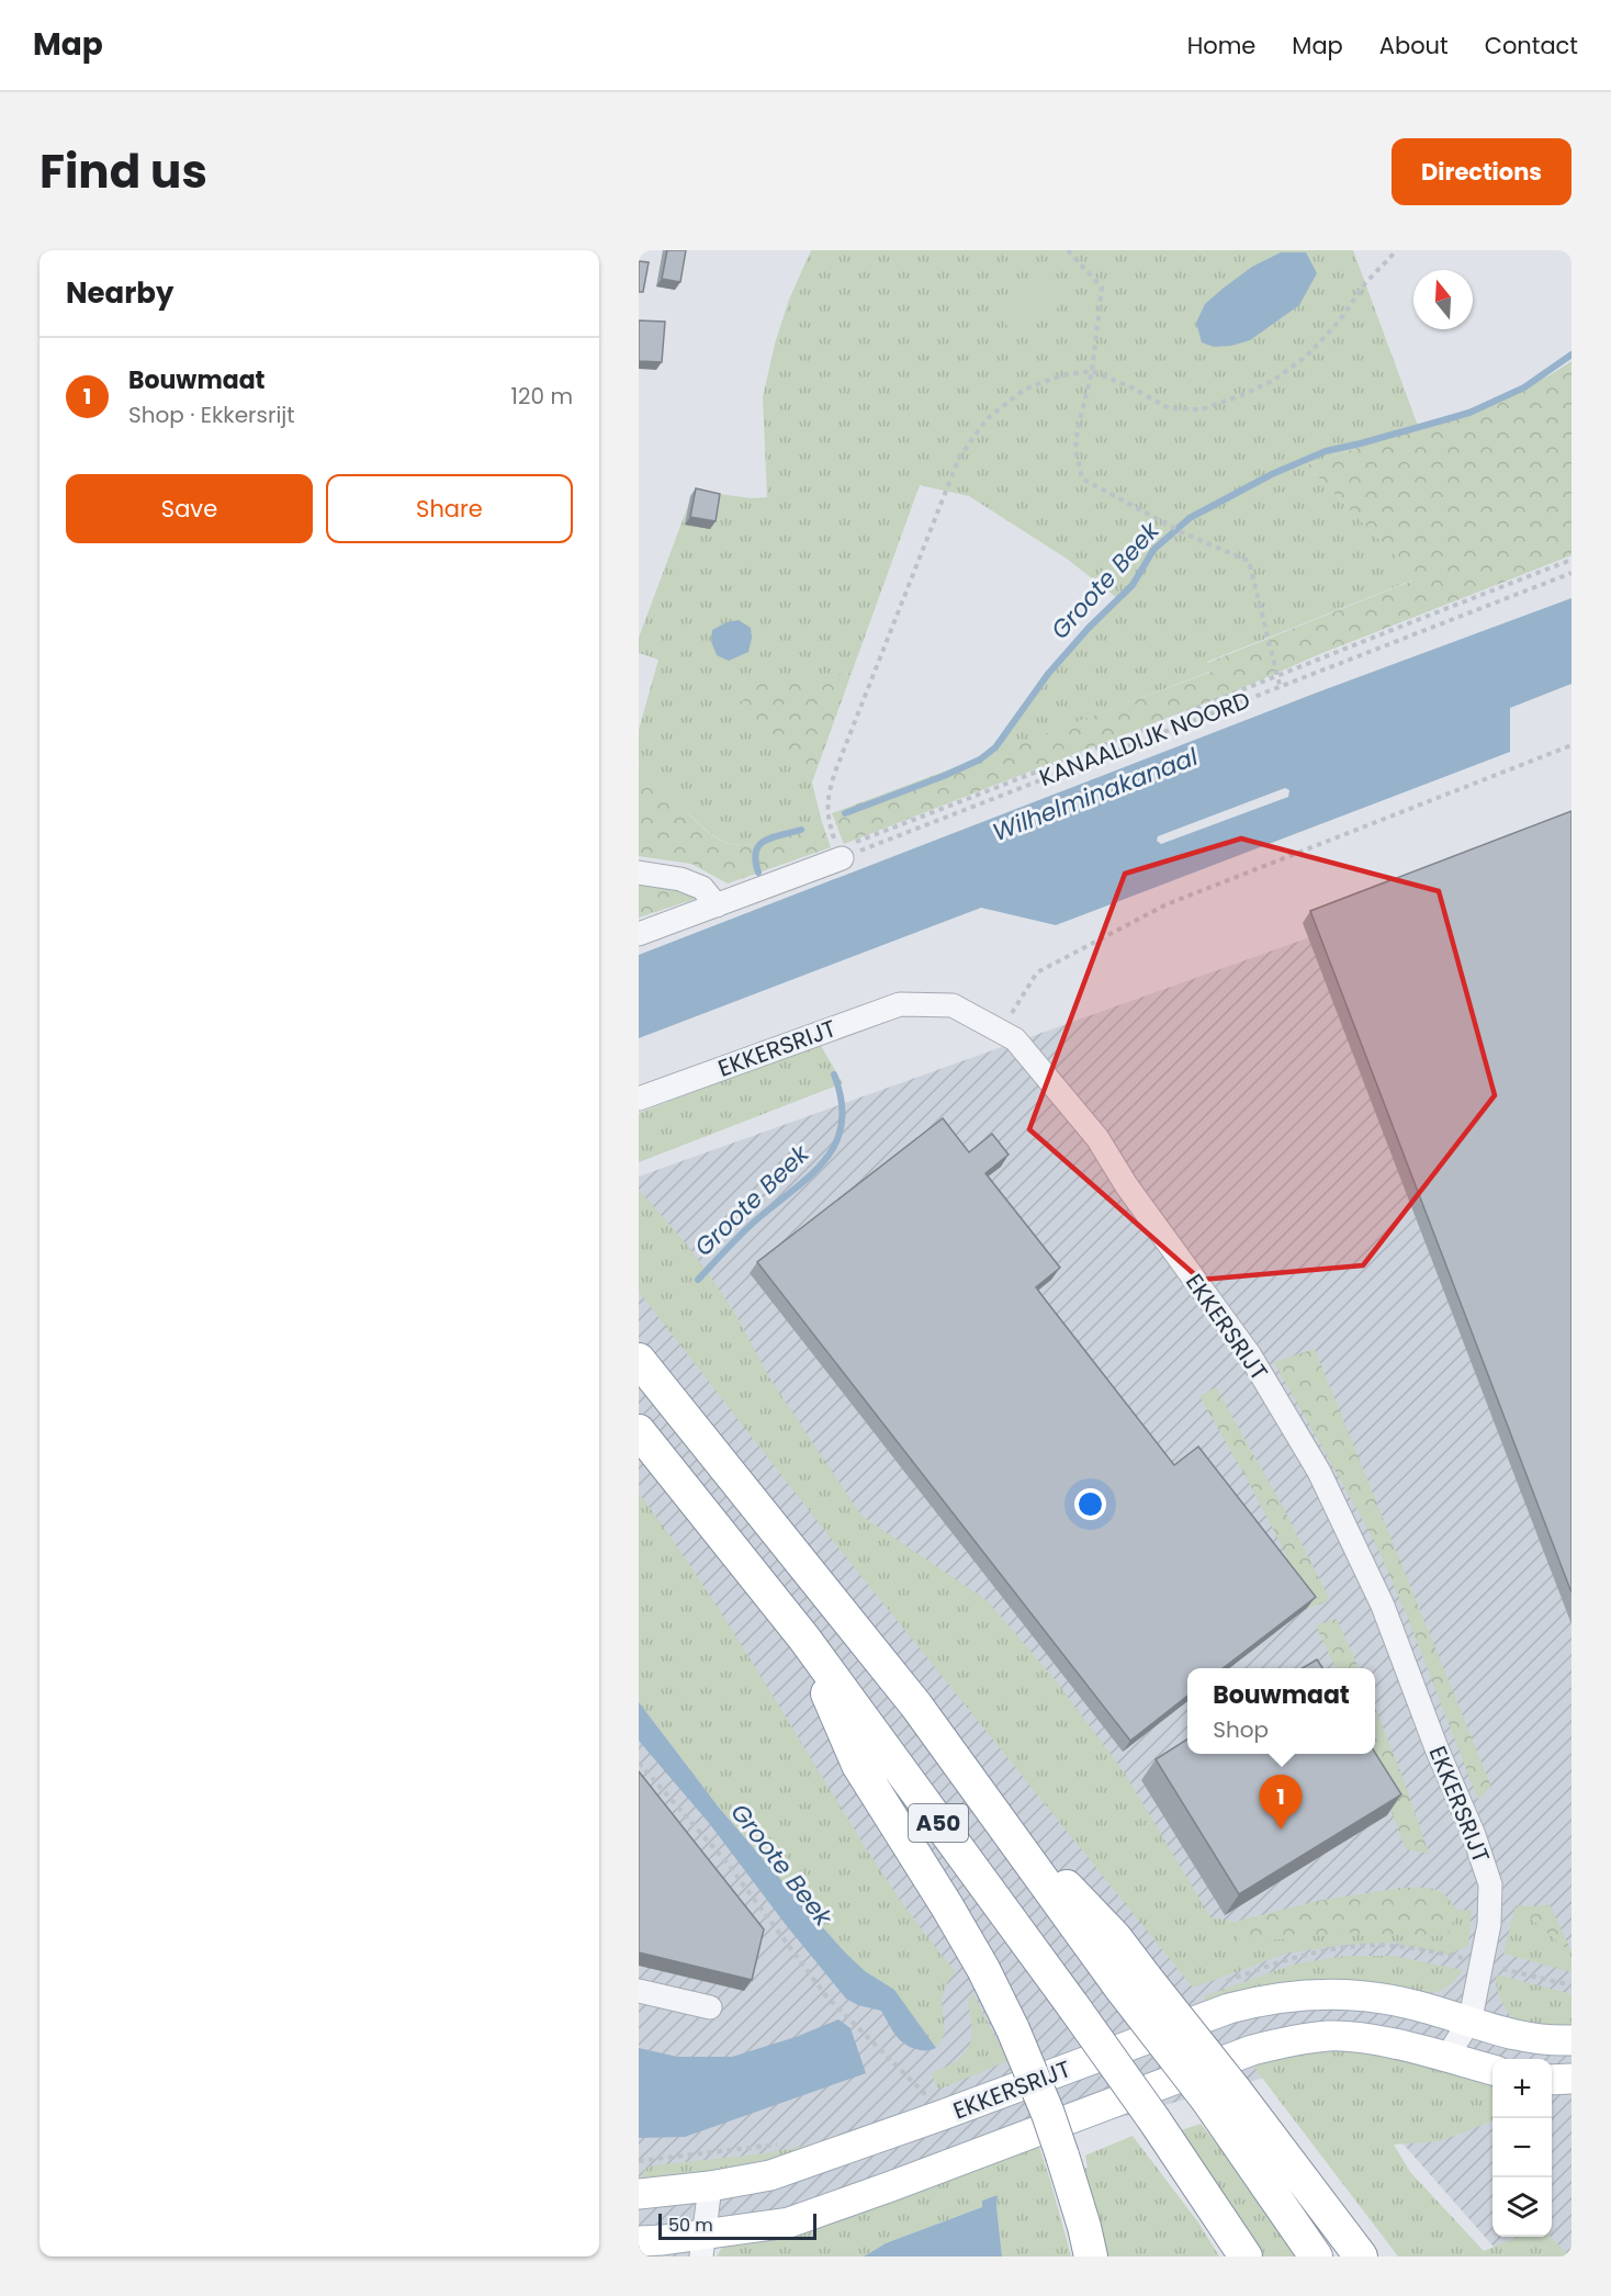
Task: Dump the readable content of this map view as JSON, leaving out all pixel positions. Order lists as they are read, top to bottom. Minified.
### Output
{"streets":{"highway":["A50"],"main road":["EKKERSRIJT"],"path":["KANAALDIJK NOORD"]},"water":["Groote Beek","Wilhelminakanaal"],"scale_bar":"50 m","north":"top","page":{"header":"Map","nav":["Home","Map","About","Contact"],"title":"Find us","buttons":["Directions",["Save","Share"]],"heading":"Nearby","list":[{"mark":"1","name":"Bouwmaat","note":"Shop · Ekkersrijt","value":"120 m"}],"popup":["Bouwmaat","Shop"],"pins":"1","map_buttons":["+","−"],"scale":"50 m"}}
